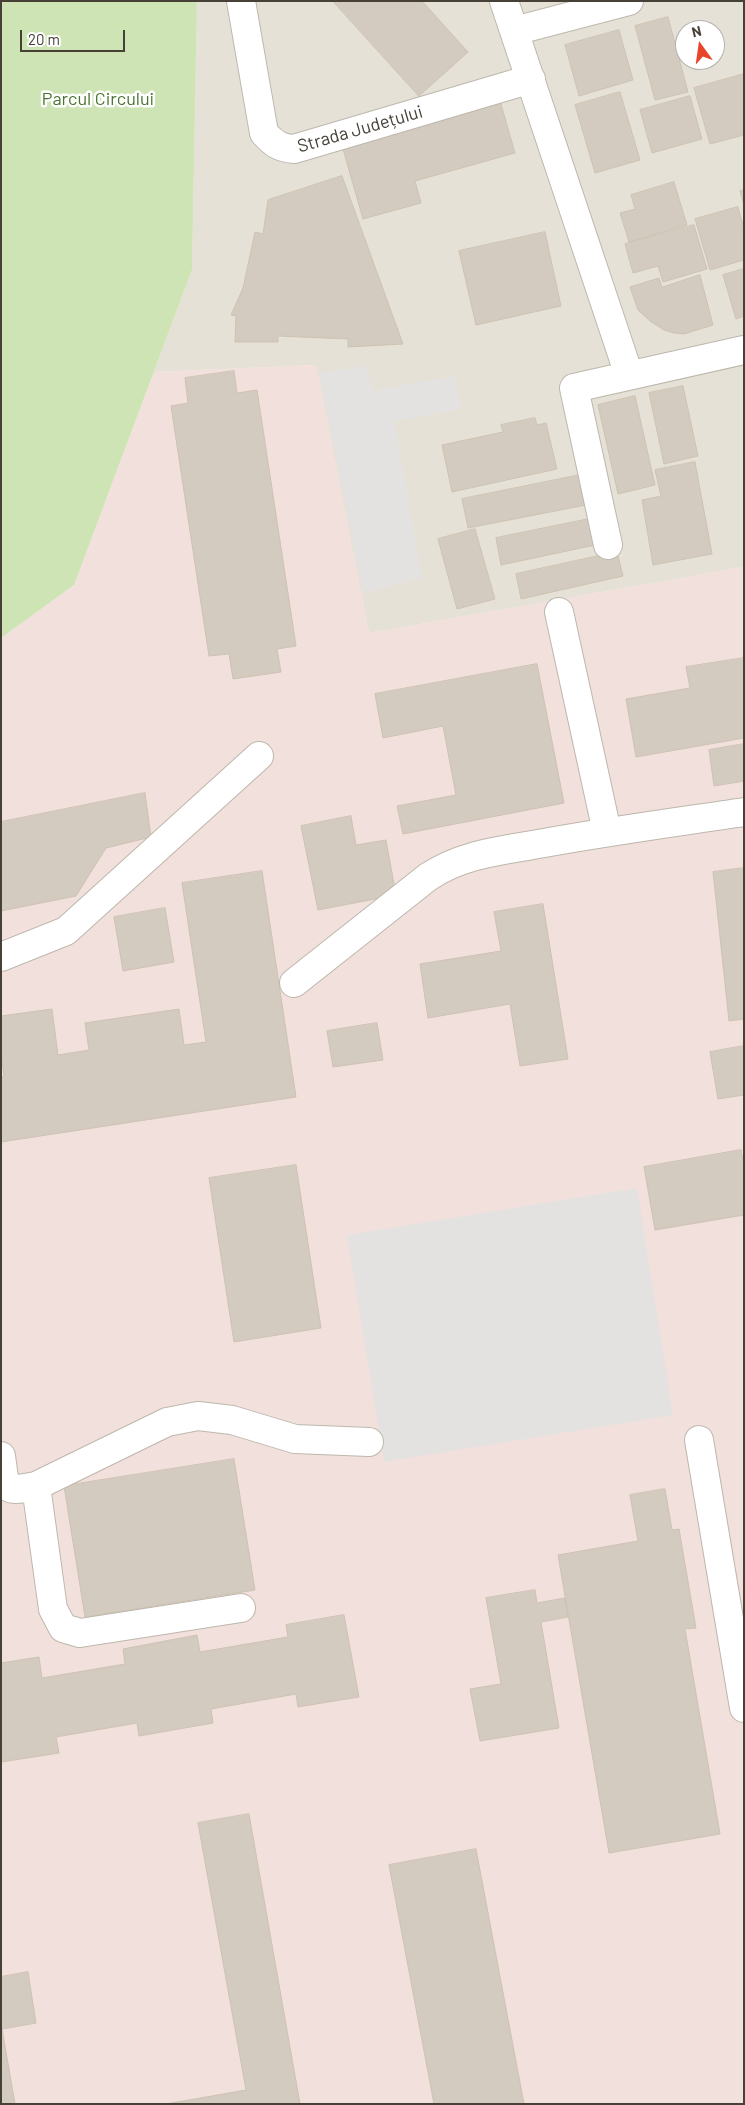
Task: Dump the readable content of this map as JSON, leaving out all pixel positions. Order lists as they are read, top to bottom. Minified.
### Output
{"streets":{"street":["Strada Județului"]},"parks":["Parcul Circului"],"scale_bar":"20 m","north":"top"}
